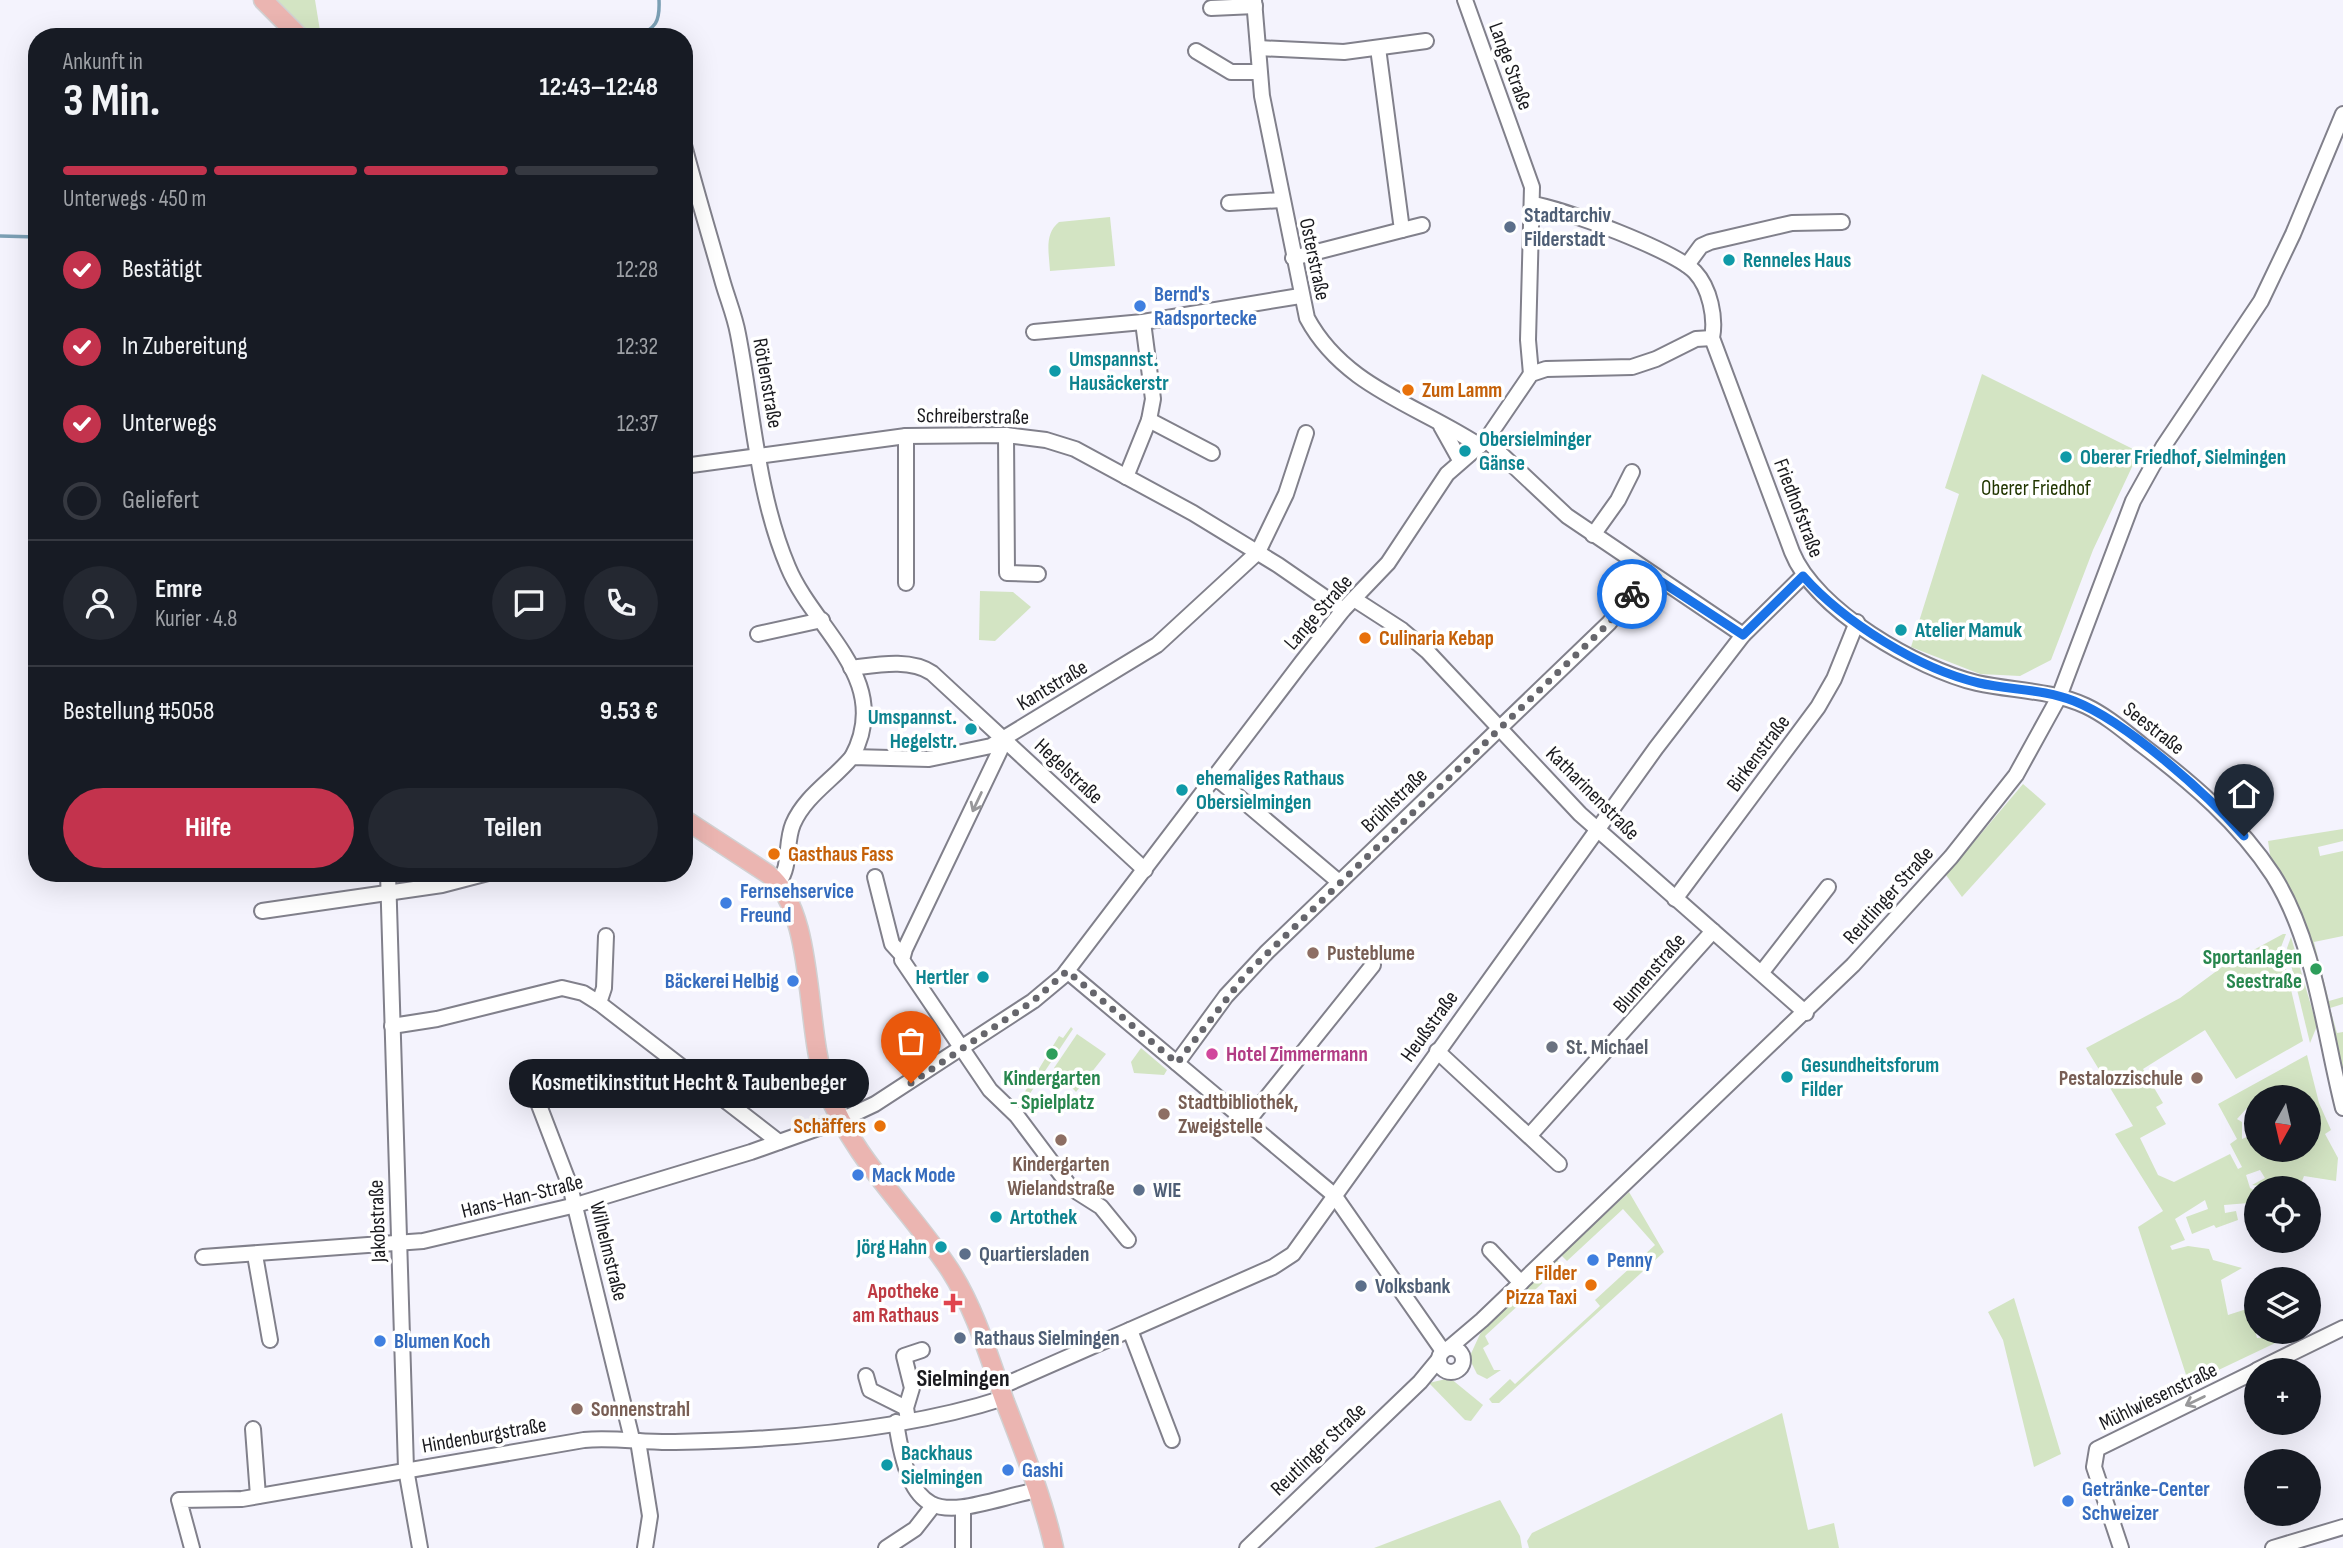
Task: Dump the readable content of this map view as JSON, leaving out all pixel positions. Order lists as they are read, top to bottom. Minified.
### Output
{"streets":{"street":["Lange Straße","Osterstraße","Rötlenstraße","Schreiberstraße","Friedhofstraße","Kantstraße","Seestraße","Birkenstraße","Hegelstraße","Katharinenstraße","Brühlstraße","Reutlinger Straße","Blumenstraße","Heußstraße","Hans-Han-Straße","Jakobstraße","Wilhelmstraße","Mühlwiesenstraße","Hindenburgstraße"]},"crossings":[["Lange Straße","Osterstraße"],["Lange Straße","Schreiberstraße"],["Lange Straße","Hegelstraße"],["Lange Straße","Katharinenstraße"],["Lange Straße","Hans-Han-Straße"],["Osterstraße","Brühlstraße"],["Osterstraße","Heußstraße"],["Rötlenstraße","Schreiberstraße"],["Rötlenstraße","Kantstraße"],["Rötlenstraße","Hegelstraße"],["Schreiberstraße","Kantstraße"],["Friedhofstraße","Seestraße"],["Friedhofstraße","Birkenstraße"],["Friedhofstraße","Reutlinger Straße"],["Friedhofstraße","Heußstraße"],["Kantstraße","Hegelstraße"],["Seestraße","Reutlinger Straße"],["Birkenstraße","Katharinenstraße"],["Katharinenstraße","Brühlstraße"],["Katharinenstraße","Reutlinger Straße"],["Katharinenstraße","Blumenstraße"],["Katharinenstraße","Heußstraße"],["Heußstraße","Hindenburgstraße"],["Hans-Han-Straße","Jakobstraße"],["Hans-Han-Straße","Wilhelmstraße"],["Jakobstraße","Hindenburgstraße"],["Wilhelmstraße","Hindenburgstraße"]],"districts":["Sielmingen"],"parks":["Oberer Friedhof"],"places":{"other":["Stadtarchiv Filderstadt","Renneles Haus","Bernd's Radsportecke","Umspannst. Hausäckerstr","Zum Lamm","Obersielminger Gänse","Oberer Friedhof, Sielmingen","Atelier Mamuk","Culinaria Kebap","Umspannst. Hegelstr.","ehemaliges Rathaus Obersielmingen","Gasthaus Fass","Fernsehservice Freund","Pusteblume","Sportanlagen Seestraße","Hertler","Bäckerei Helbig","St. Michael","Kindergarten - Spielplatz","Hotel Zimmermann","Gesundheitsforum Filder","Pestalozzischule","Kosmetikinstitut Hecht & Taubenbeger","Stadtbibliothek, Zweigstelle","Schäffers","Kindergarten Wielandstraße","Mack Mode","WIE","Artothek","Jörg Hahn","Quartiersladen","Penny","Filder Pizza Taxi","Volksbank","Rathaus Sielmingen","Blumen Koch","Sonnenstrahl","Backhaus Sielmingen","Gashi","Getränke-Center Schweizer"],"health":["Apotheke am Rathaus"]},"north":"bottom","page":{"heading":["3 Min.","Ankunft in","12:43–12:48"],"panel":["Emre","Kurier · 4.8","Bestellung #5058","9.53 €"],"bar":"Unterwegs · 450 m","list":[["Bestätigt","12:28"],["In Zubereitung","12:32"],["Unterwegs","12:37"],"Geliefert"],"buttons":["Hilfe","Teilen"],"bubble":"Kosmetikinstitut Hecht & Taubenbeger","map_buttons":["+","−"]}}
